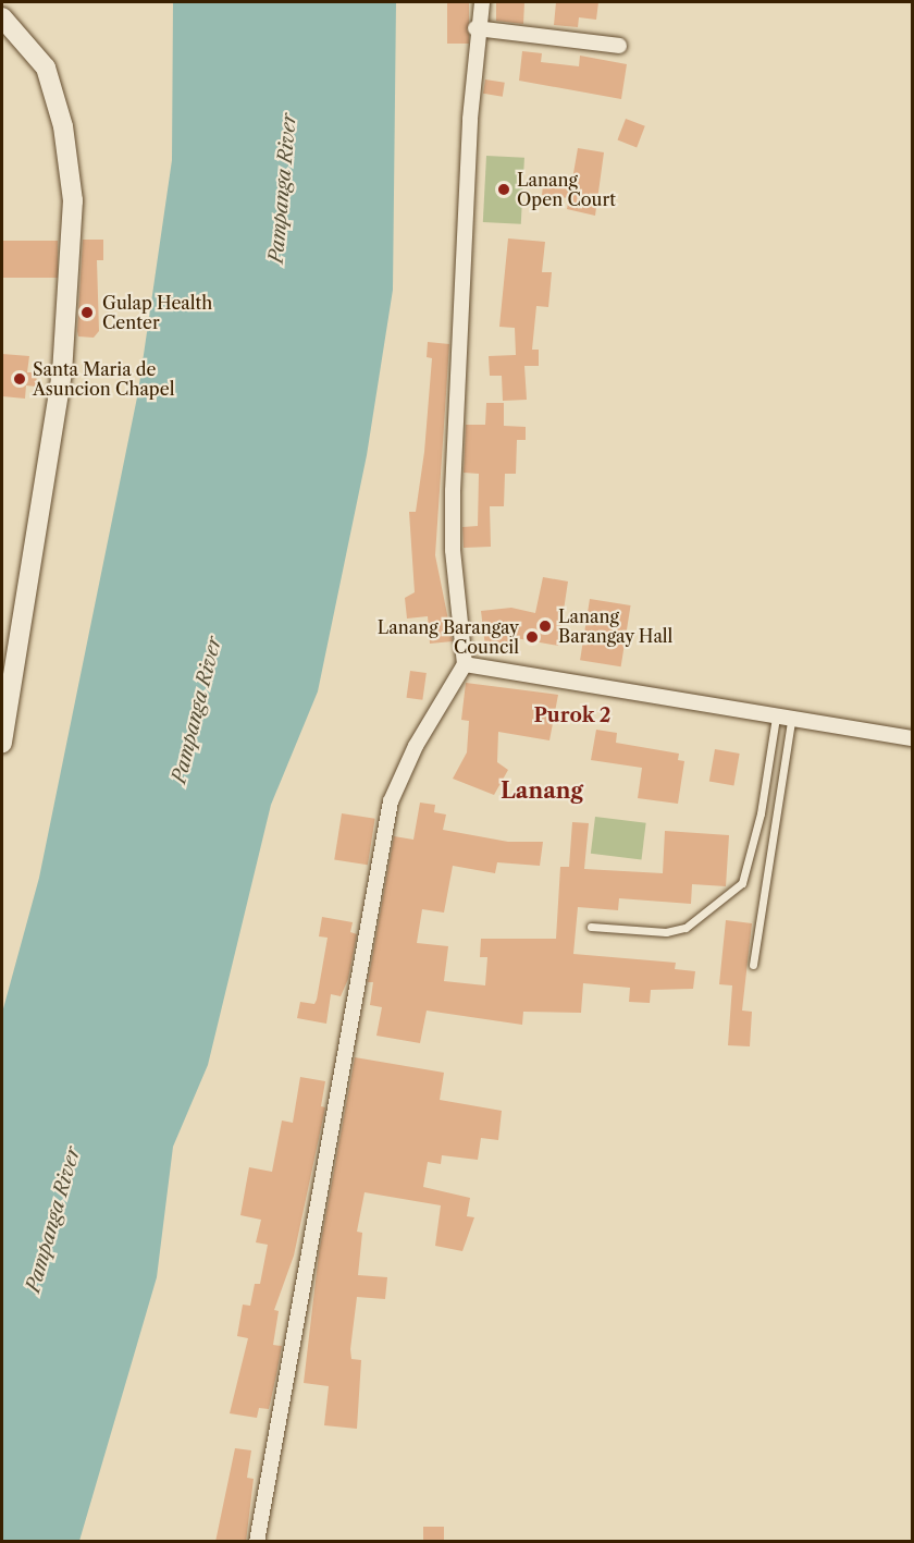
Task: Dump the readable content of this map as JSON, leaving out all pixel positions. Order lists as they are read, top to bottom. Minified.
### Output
{"districts":["Purok 2","Lanang"],"water":["Pampanga River"],"places":["Lanang Open Court","Gulap Health Center","Santa Maria de Asuncion Chapel","Lanang Barangay Hall","Lanang Barangay Council"]}
